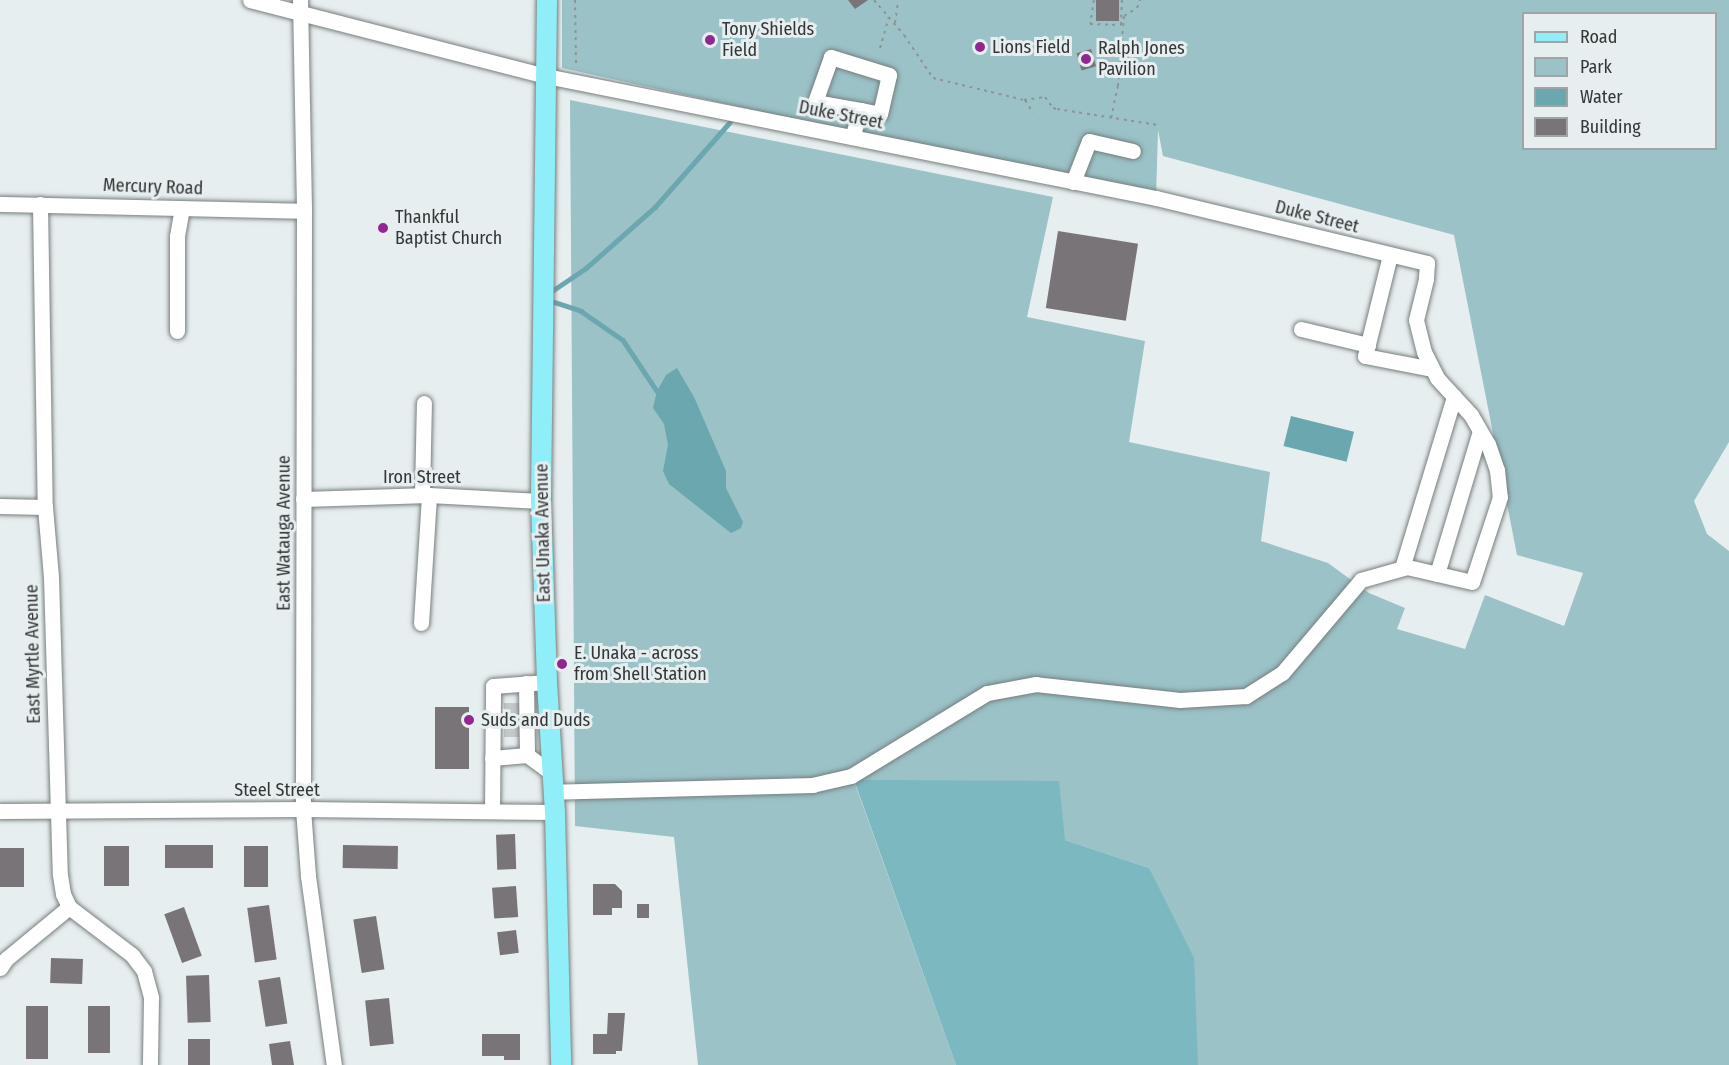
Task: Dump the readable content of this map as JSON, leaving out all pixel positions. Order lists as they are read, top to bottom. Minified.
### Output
{"streets":{"main road":["East Unaka Avenue"],"street":["Duke Street","Mercury Road","Iron Street","East Watauga Avenue","East Myrtle Avenue","Steel Street"]},"crossings":[["Duke Street","East Watauga Avenue"],["Duke Street","East Unaka Avenue"],["Mercury Road","East Watauga Avenue"],["Mercury Road","East Myrtle Avenue"],["Iron Street","East Watauga Avenue"],["Iron Street","East Unaka Avenue"],["East Watauga Avenue","Steel Street"],["East Unaka Avenue","Steel Street"],["East Myrtle Avenue","Steel Street"]],"places":["Tony Shields Field","Lions Field","Ralph Jones Pavilion","Thankful Baptist Church","E. Unaka - across from Shell Station","Suds and Duds"],"legend":["Road","Park","Water","Building"]}
